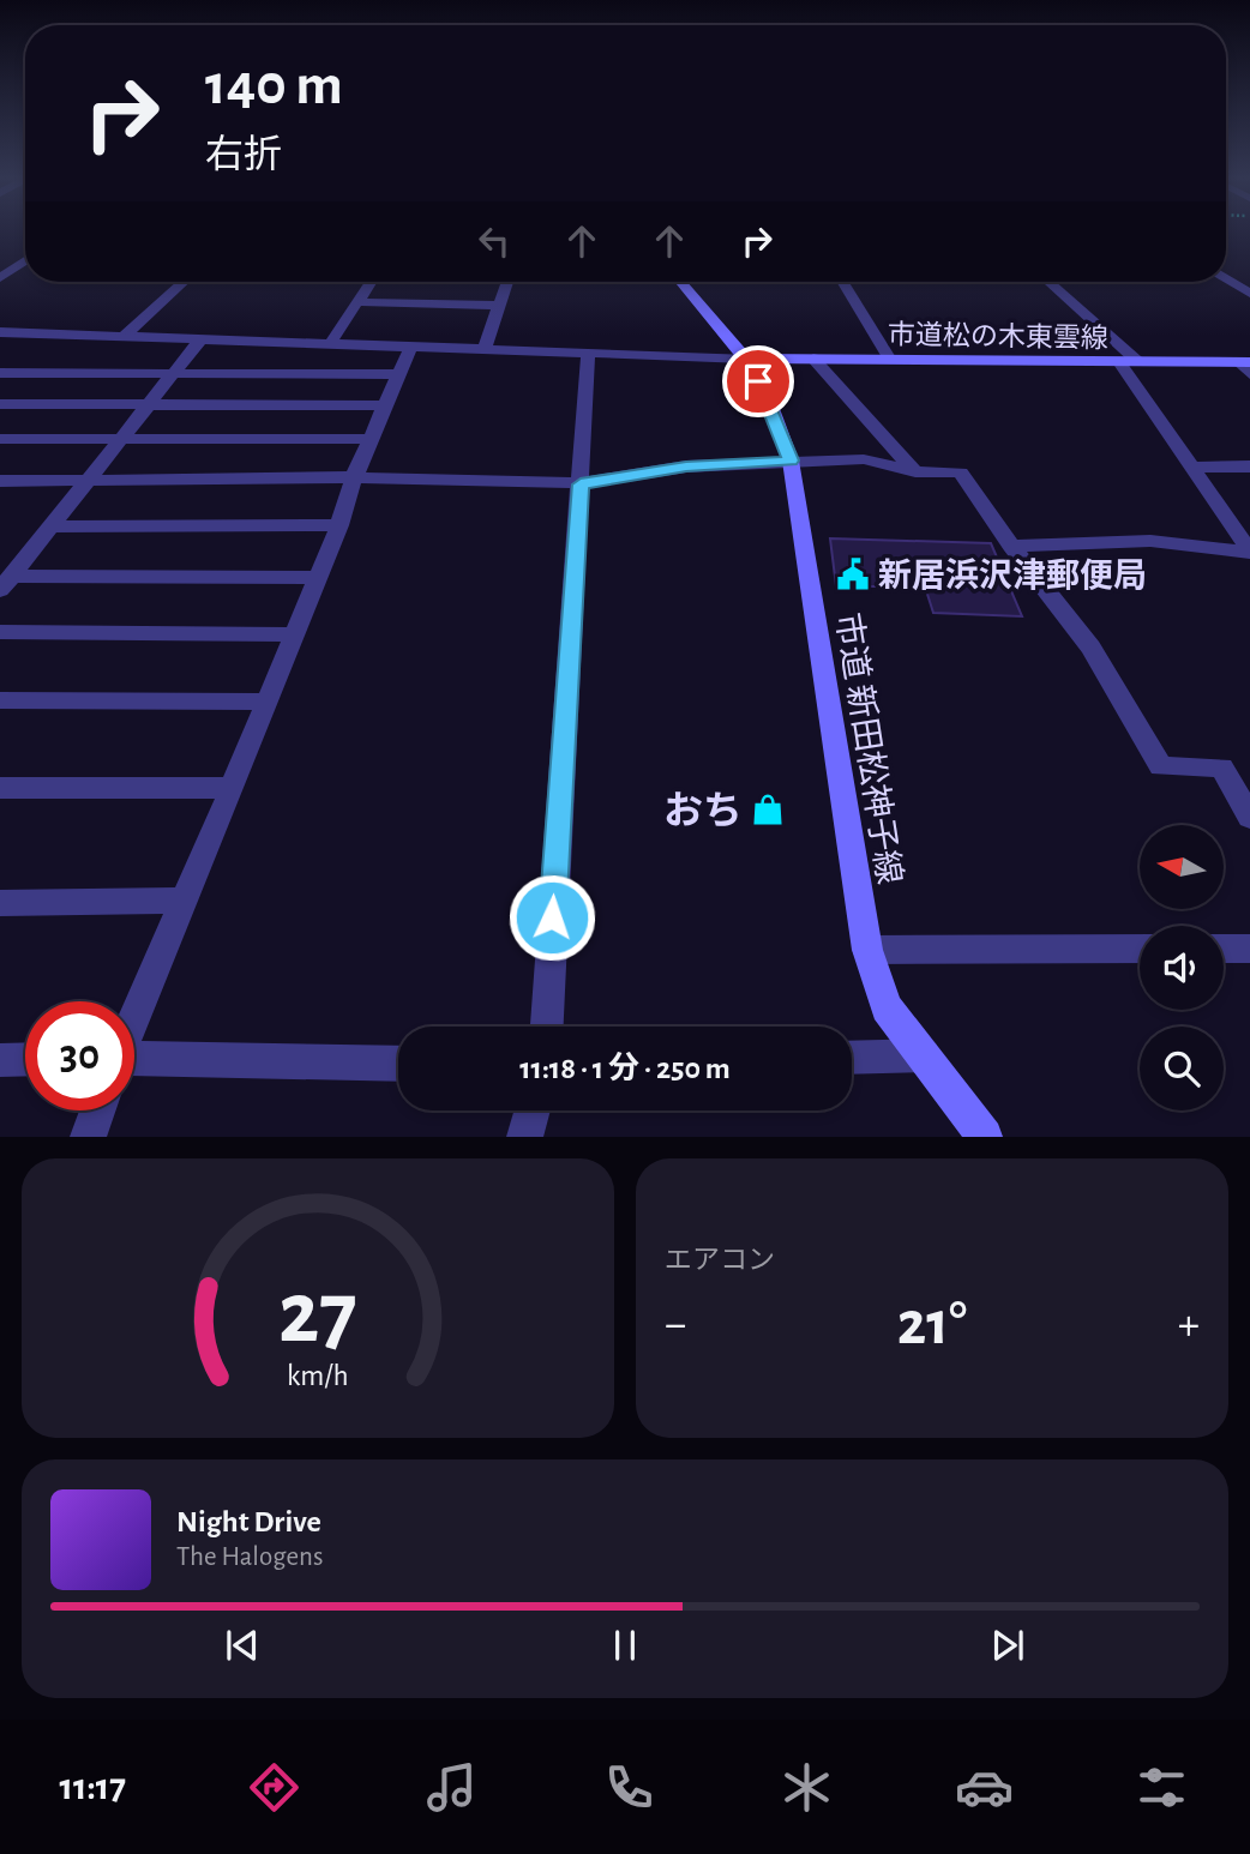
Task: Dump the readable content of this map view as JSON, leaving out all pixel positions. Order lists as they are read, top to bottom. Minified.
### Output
{"streets":{"street":["市道松の木東雲線","市道 新田松神子線"]},"crossings":[["市道松の木東雲線","市道 新田松神子線"]],"places":{"public building":["新居浜沢津郵便局"],"shop":["おち"]},"north":"left","page":{"turn":["140 m","右折"],"limit":"30","trip":"11:18 · 1 分 · 250 m","tile":"エアコン","heat":["−","21°","+"],"song":["Night Drive","The Halogens"],"tabs":"11:17","gauge":["27","km/h"]}}
